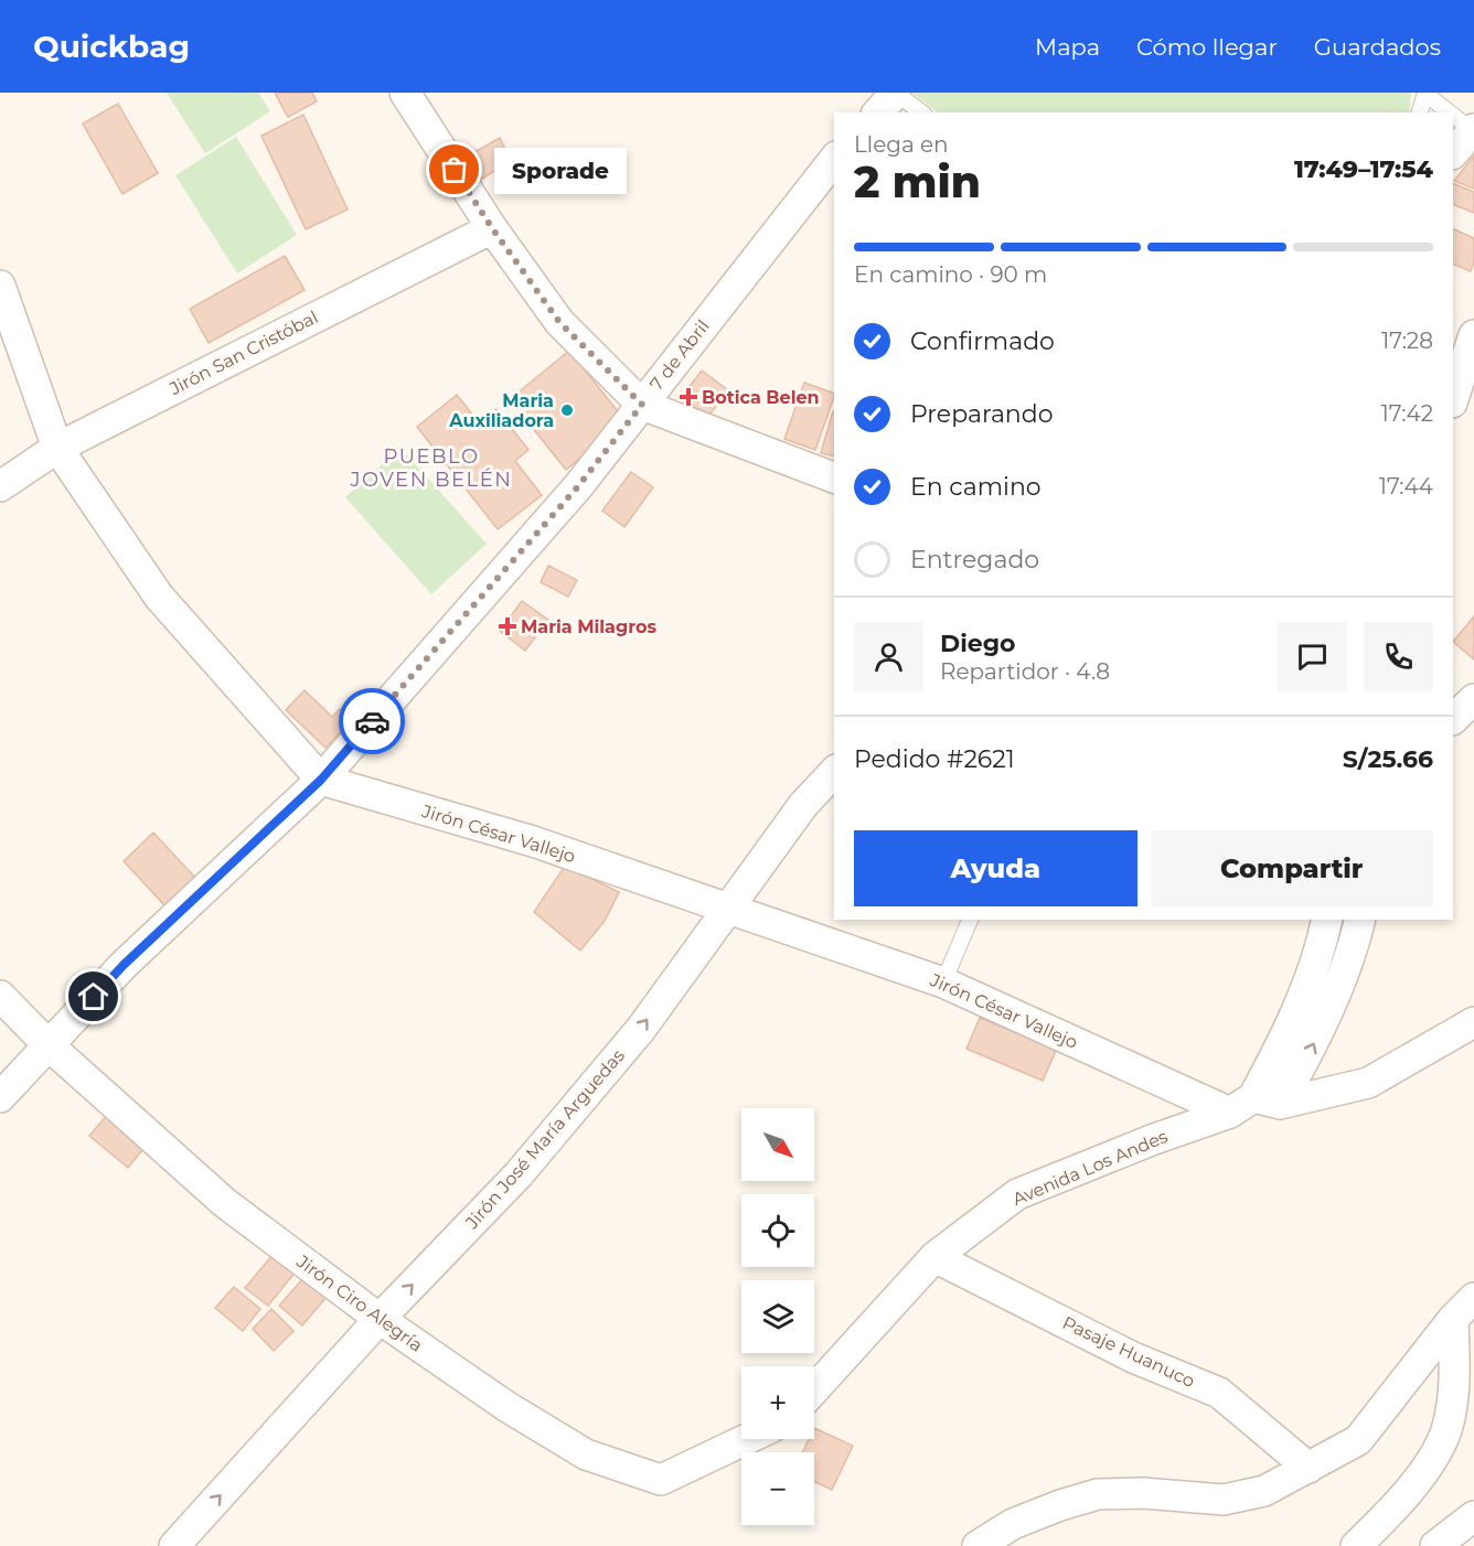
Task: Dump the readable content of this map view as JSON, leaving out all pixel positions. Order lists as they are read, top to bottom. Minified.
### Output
{"streets":{"street":["Jirón San Cristóbal","7 de Abril","Jirón César Vallejo","Jirón José María Arguedas","Avenida Los Andes","Jirón Ciro Alegría","Pasaje Huanuco"]},"crossings":[["7 de Abril","Jirón César Vallejo"],["7 de Abril","Jirón Ciro Alegría"],["Jirón César Vallejo","Jirón José María Arguedas"],["Jirón César Vallejo","Avenida Los Andes"],["Jirón José María Arguedas","Jirón Ciro Alegría"],["Avenida Los Andes","Pasaje Huanuco"]],"one_way":["Jirón José María Arguedas"],"districts":["PUEBLO JOVEN BELÉN"],"places":{"other":["Sporade","Maria Auxiliadora"],"health":["Botica Belen","Maria Milagros"]},"north":"bottom right","page":{"header":"Quickbag","nav":["Mapa","Cómo llegar","Guardados"],"heading":["2 min","Llega en","17:49–17:54"],"panel":["Diego","Repartidor · 4.8","Pedido #2621","S/25.66"],"bubble":"Sporade","bar":"En camino · 90 m","list":[["Confirmado","17:28"],["Preparando","17:42"],["En camino","17:44"],"Entregado"],"buttons":["Ayuda","Compartir"],"map_buttons":["+","−"]}}
